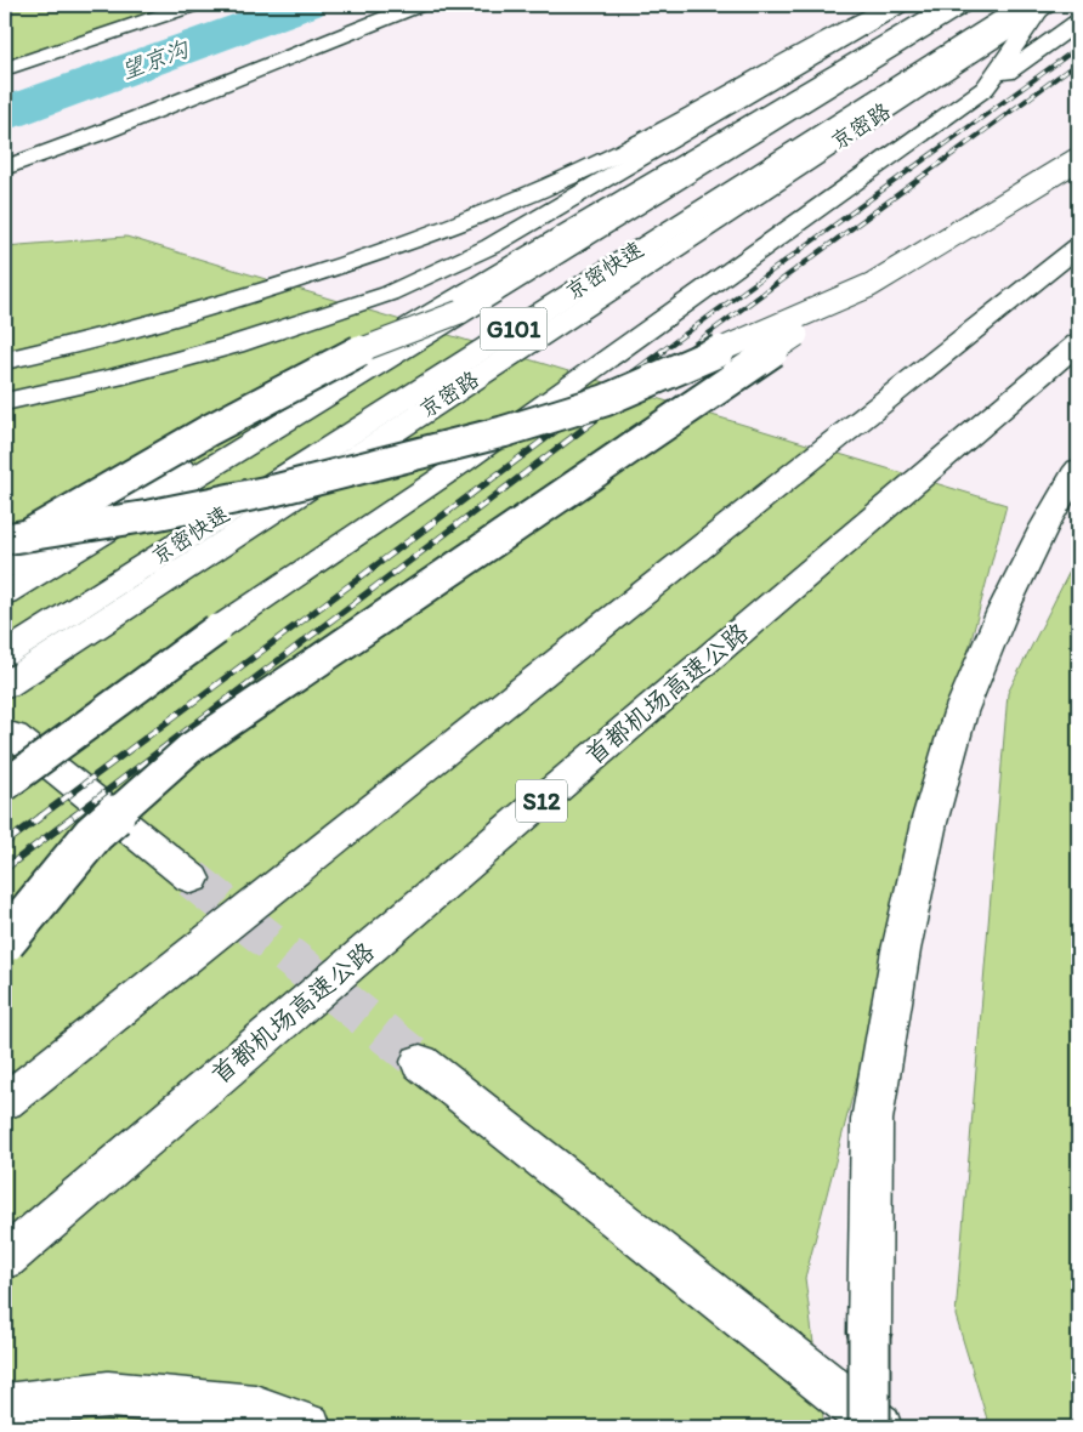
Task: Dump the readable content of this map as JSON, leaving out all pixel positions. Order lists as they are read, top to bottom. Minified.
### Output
{"streets":{"main road":["京密路","京密快速","G101","首都机场高速公路","S12"]},"crossings":[["京密路","京密快速"]],"water":["望京沟"]}
